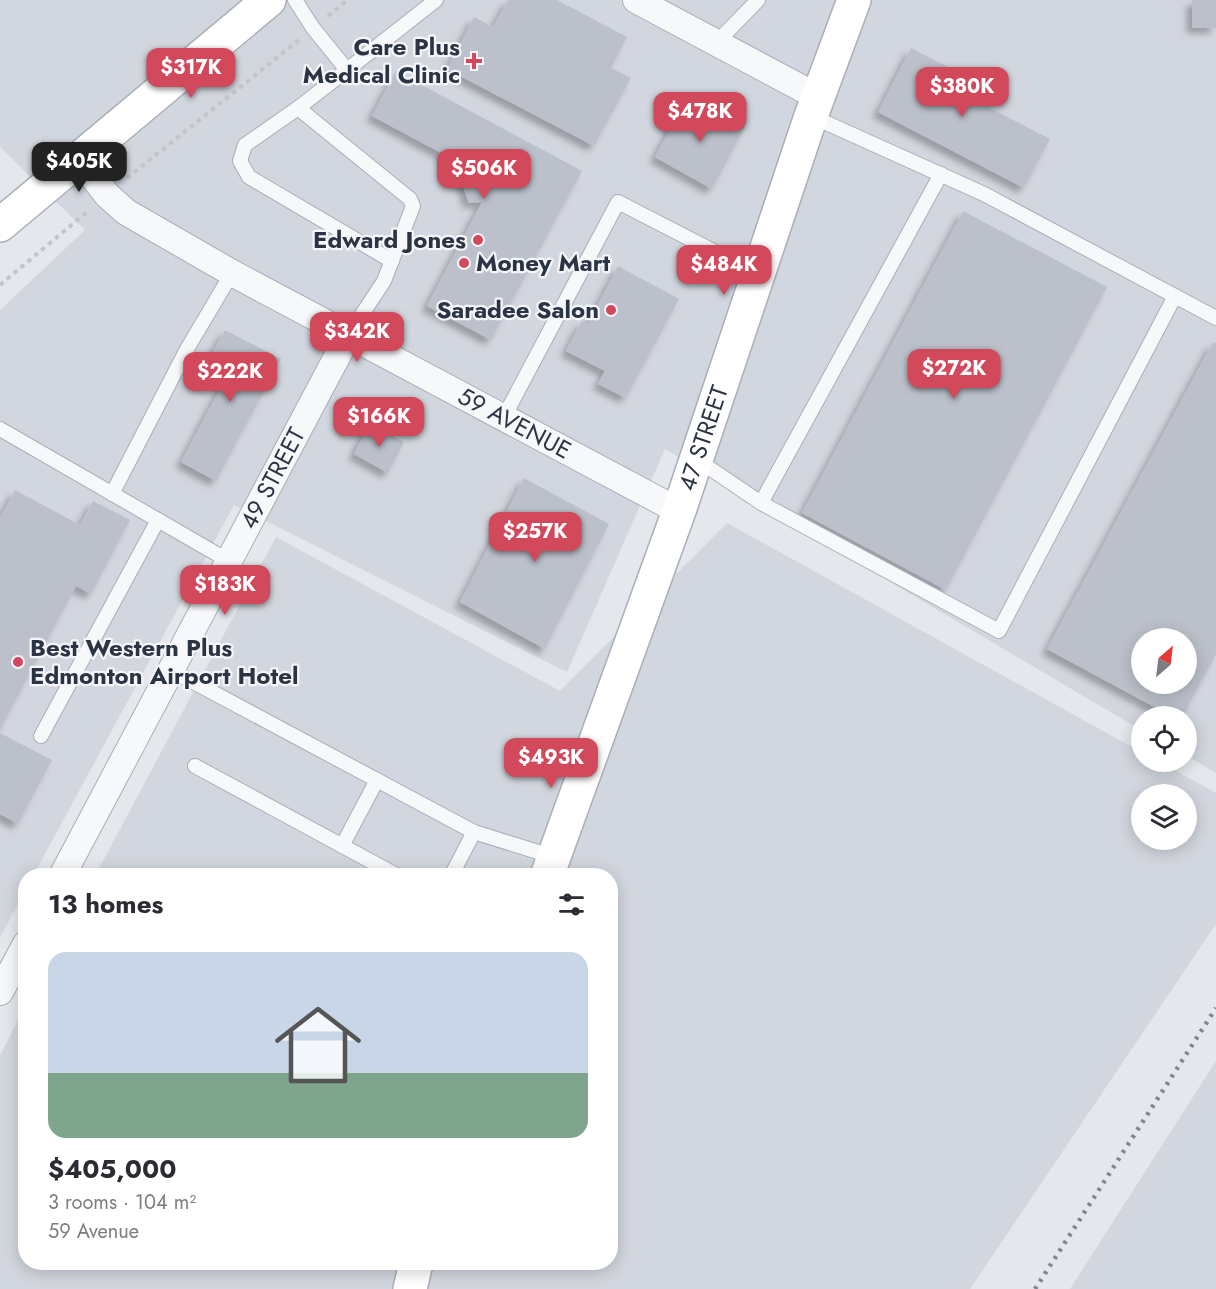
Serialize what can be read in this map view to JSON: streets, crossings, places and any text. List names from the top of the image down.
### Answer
{
  "streets": {
    "street": ["59 AVENUE", "47 STREET", "49 STREET"]
  },
  "crossings": [
    ["59 AVENUE", "47 STREET"],
    ["59 AVENUE", "49 STREET"]
  ],
  "places": {
    "health": ["Care Plus Medical Clinic"],
    "other": [
      "Edward Jones",
      "Money Mart",
      "Saradee Salon",
      "Best Western Plus Edmonton Airport Hotel"
    ]
  },
  "north": "top right",
  "page": {
    "price": [
      "$317K",
      "$380K",
      "$478K",
      "$405K",
      "$506K",
      "$484K",
      "$342K",
      "$272K",
      "$222K",
      "$166K",
      "$257K",
      "$183K",
      "$493K"
    ],
    "heading": "13 homes",
    "list": [
      {
        "name": "$405,000",
        "note": "3 rooms · 104 m² · 59 Avenue"
      }
    ]
  }
}
